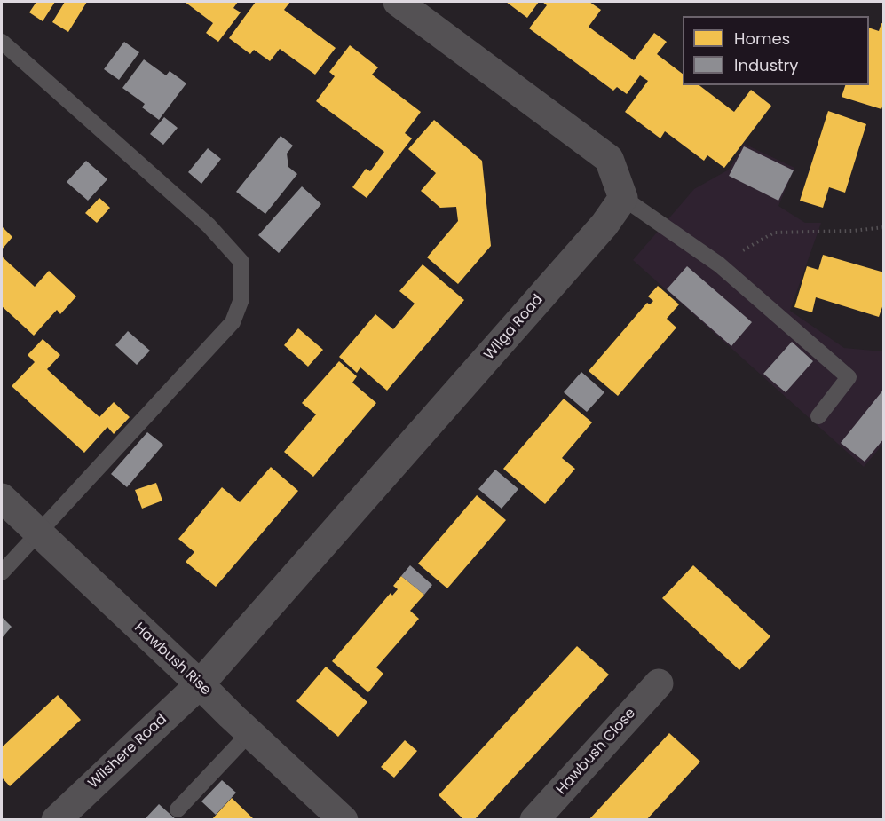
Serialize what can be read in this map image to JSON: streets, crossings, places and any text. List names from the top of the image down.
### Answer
{
  "streets": {
    "street": [
      "Wilga Road",
      "Hawbush Rise",
      "Wilshere Road",
      "Hawbush Close"
    ]
  },
  "crossings": [
    ["Wilga Road", "Hawbush Rise"],
    ["Wilga Road", "Wilshere Road"],
    ["Hawbush Rise", "Wilshere Road"]
  ],
  "legend": ["Homes", "Industry"]
}
